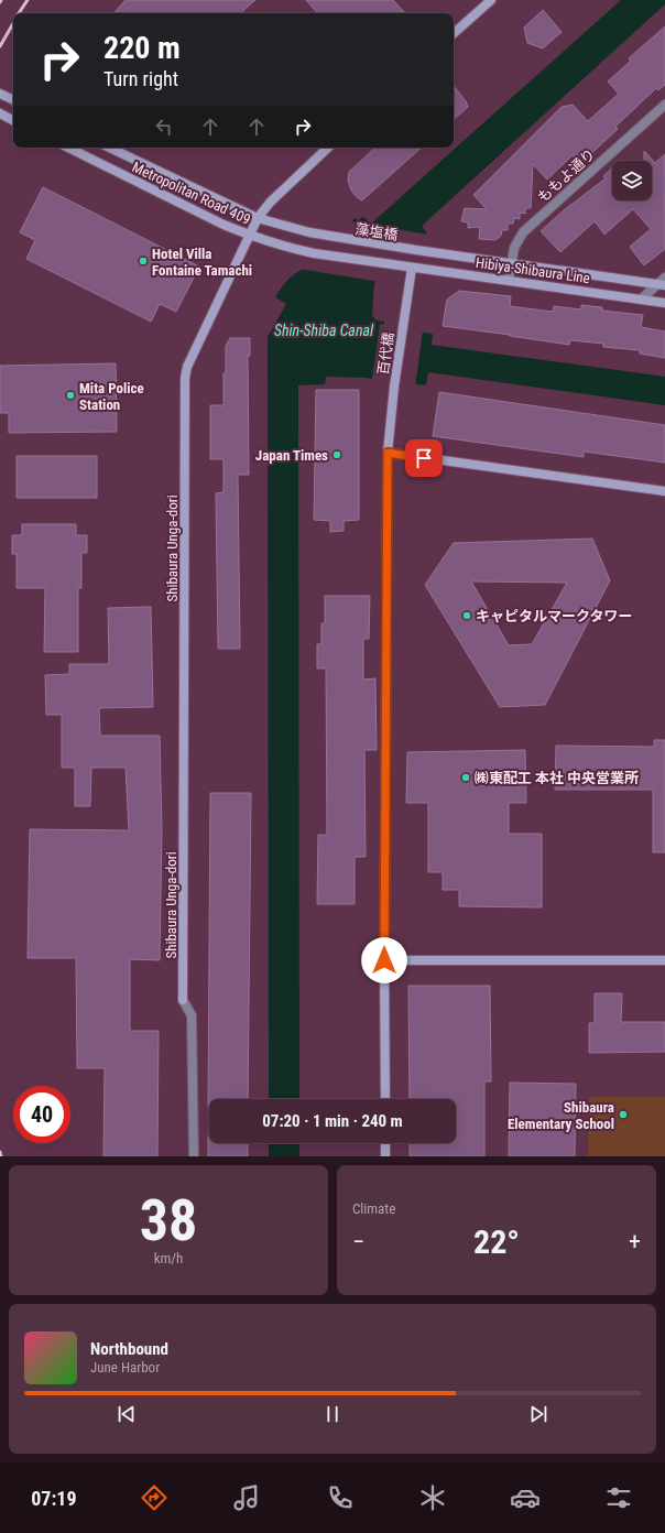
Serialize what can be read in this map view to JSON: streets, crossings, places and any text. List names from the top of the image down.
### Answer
{
  "streets": {
    "street": [
      "ももよ通り",
      "Metropolitan Road 409",
      "藻塩橋",
      "Hibiya-Shibaura Line",
      "百代橋",
      "Shibaura Unga-dori"
    ]
  },
  "crossings": [
    ["ももよ通り", "Hibiya-Shibaura Line"],
    ["Metropolitan Road 409", "藻塩橋"],
    ["Metropolitan Road 409", "Shibaura Unga-dori"],
    ["藻塩橋", "Hibiya-Shibaura Line"],
    ["Hibiya-Shibaura Line", "百代橋"]
  ],
  "water": ["Shin-Shiba Canal"],
  "places": [
    "Hotel Villa Fontaine Tamachi",
    "Mita Police Station",
    "Japan Times",
    "キャピタルマークタワー",
    "㈱東配工 本社 中央営業所",
    "Shibaura Elementary School"
  ],
  "page": {
    "turn": ["220 m", "Turn right"],
    "limit": "40",
    "trip": "07:20 · 1 min · 240 m",
    "tile": [
      ["38", "km/h"],
      "Climate"
    ],
    "heat": ["−", "22°", "+"],
    "song": ["Northbound", "June Harbor"],
    "tabs": "07:19"
  }
}
